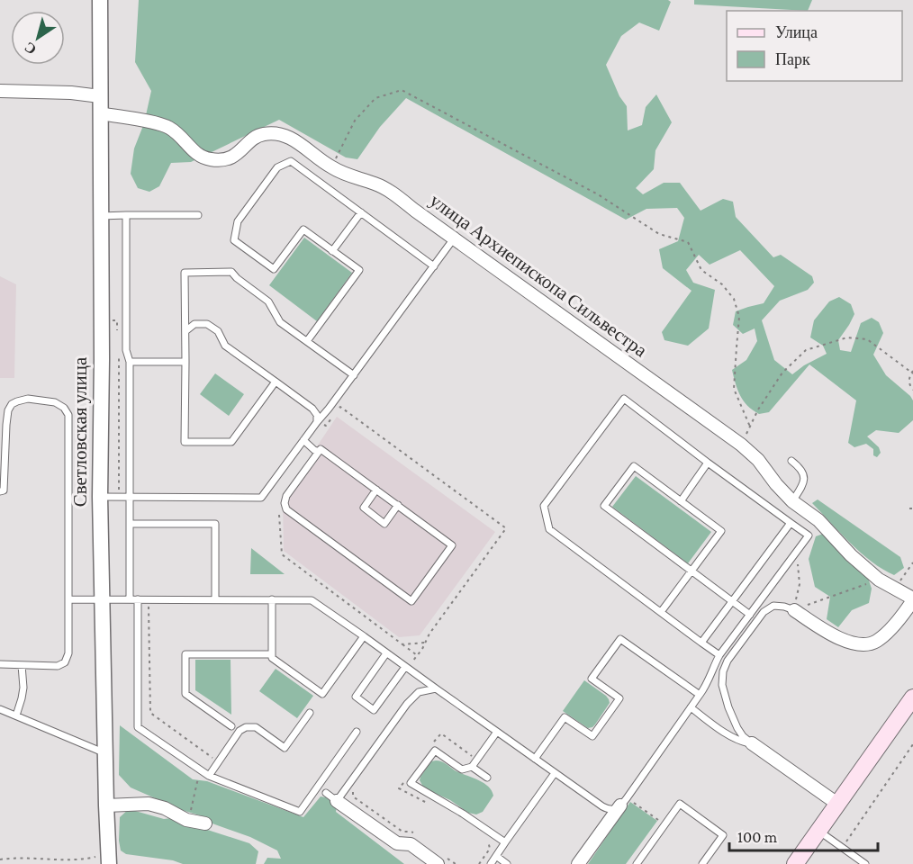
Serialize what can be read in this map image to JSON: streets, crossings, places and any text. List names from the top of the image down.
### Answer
{
  "streets": {
    "street": ["улица Архиепископа Сильвестра", "Светловская улица"]
  },
  "crossings": [
    ["улица Архиепископа Сильвестра", "Светловская улица"]
  ],
  "legend": ["Улица", "Парк"],
  "scale_bar": "100 m",
  "north": "bottom left"
}
